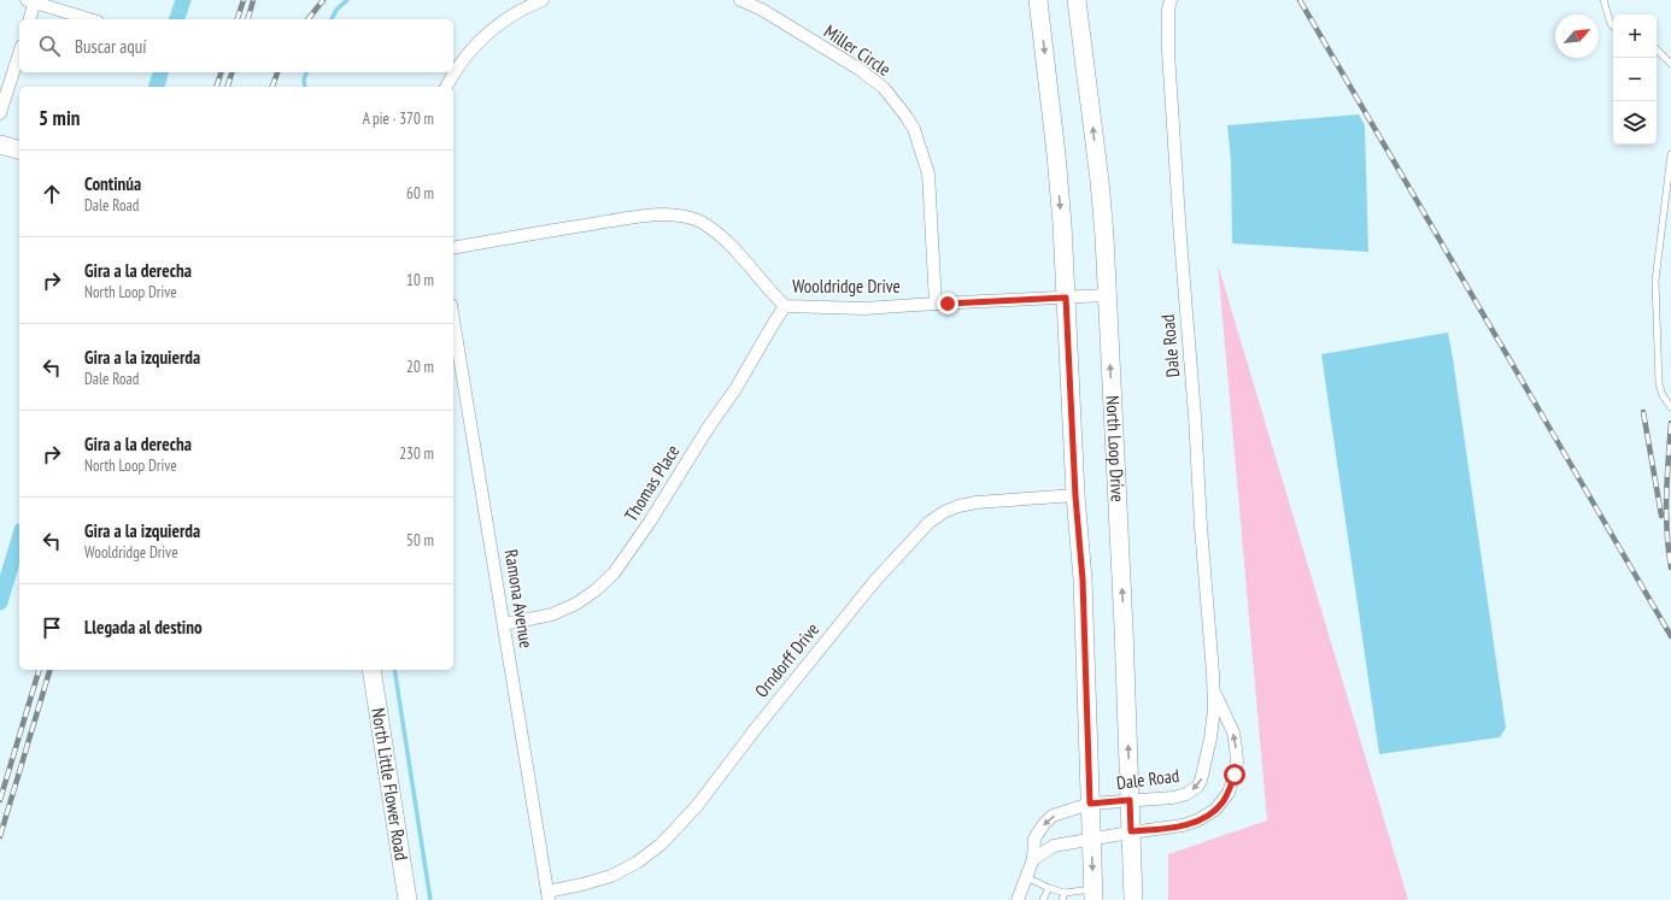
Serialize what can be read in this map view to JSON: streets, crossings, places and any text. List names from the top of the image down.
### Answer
{
  "streets": {
    "main road": ["North Loop Drive", "North Little Flower Road"],
    "street": [
      "Miller Circle",
      "Wooldridge Drive",
      "Dale Road",
      "Thomas Place",
      "Ramona Avenue",
      "Orndorff Drive"
    ]
  },
  "crossings": [
    ["Miller Circle", "Wooldridge Drive"],
    ["Wooldridge Drive", "North Loop Drive"],
    ["Wooldridge Drive", "Thomas Place"],
    ["Dale Road", "North Loop Drive"],
    ["Thomas Place", "Ramona Avenue"],
    ["Ramona Avenue", "Orndorff Drive"]
  ],
  "north": "top right",
  "page": {
    "map_buttons": ["+", "−"],
    "search": "Buscar aquí",
    "heading": ["5 min", "A pie · 370 m"],
    "list": [
      ["Continúa", "Dale Road", "60 m"],
      ["Gira a la derecha", "North Loop Drive", "10 m"],
      ["Gira a la izquierda", "Dale Road", "20 m"],
      ["Gira a la derecha", "North Loop Drive", "230 m"],
      ["Gira a la izquierda", "Wooldridge Drive", "50 m"],
      "Llegada al destino"
    ]
  }
}
